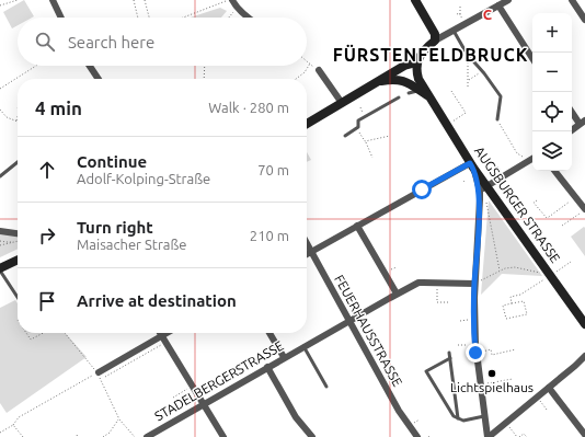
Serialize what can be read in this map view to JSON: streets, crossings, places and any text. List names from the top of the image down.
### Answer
{
  "streets": {
    "street": ["AUGSBURGER STRASSE", "FEUERHAUSSTRASSE", "STADELBERGERSTRASSE"]
  },
  "crossings": [
    ["FEUERHAUSSTRASSE", "STADELBERGERSTRASSE"]
  ],
  "districts": ["FÜRSTENFELDBRUCK"],
  "places": ["Lichtspielhaus"],
  "page": {
    "map_buttons": ["+", "−"],
    "search": "Search here",
    "heading": ["4 min", "Walk · 280 m"],
    "list": [
      ["Continue", "Adolf-Kolping-Straße", "70 m"],
      ["Turn right", "Maisacher Straße", "210 m"],
      "Arrive at destination"
    ]
  },
  "grid": {
    "columns": ["C"]
  }
}
